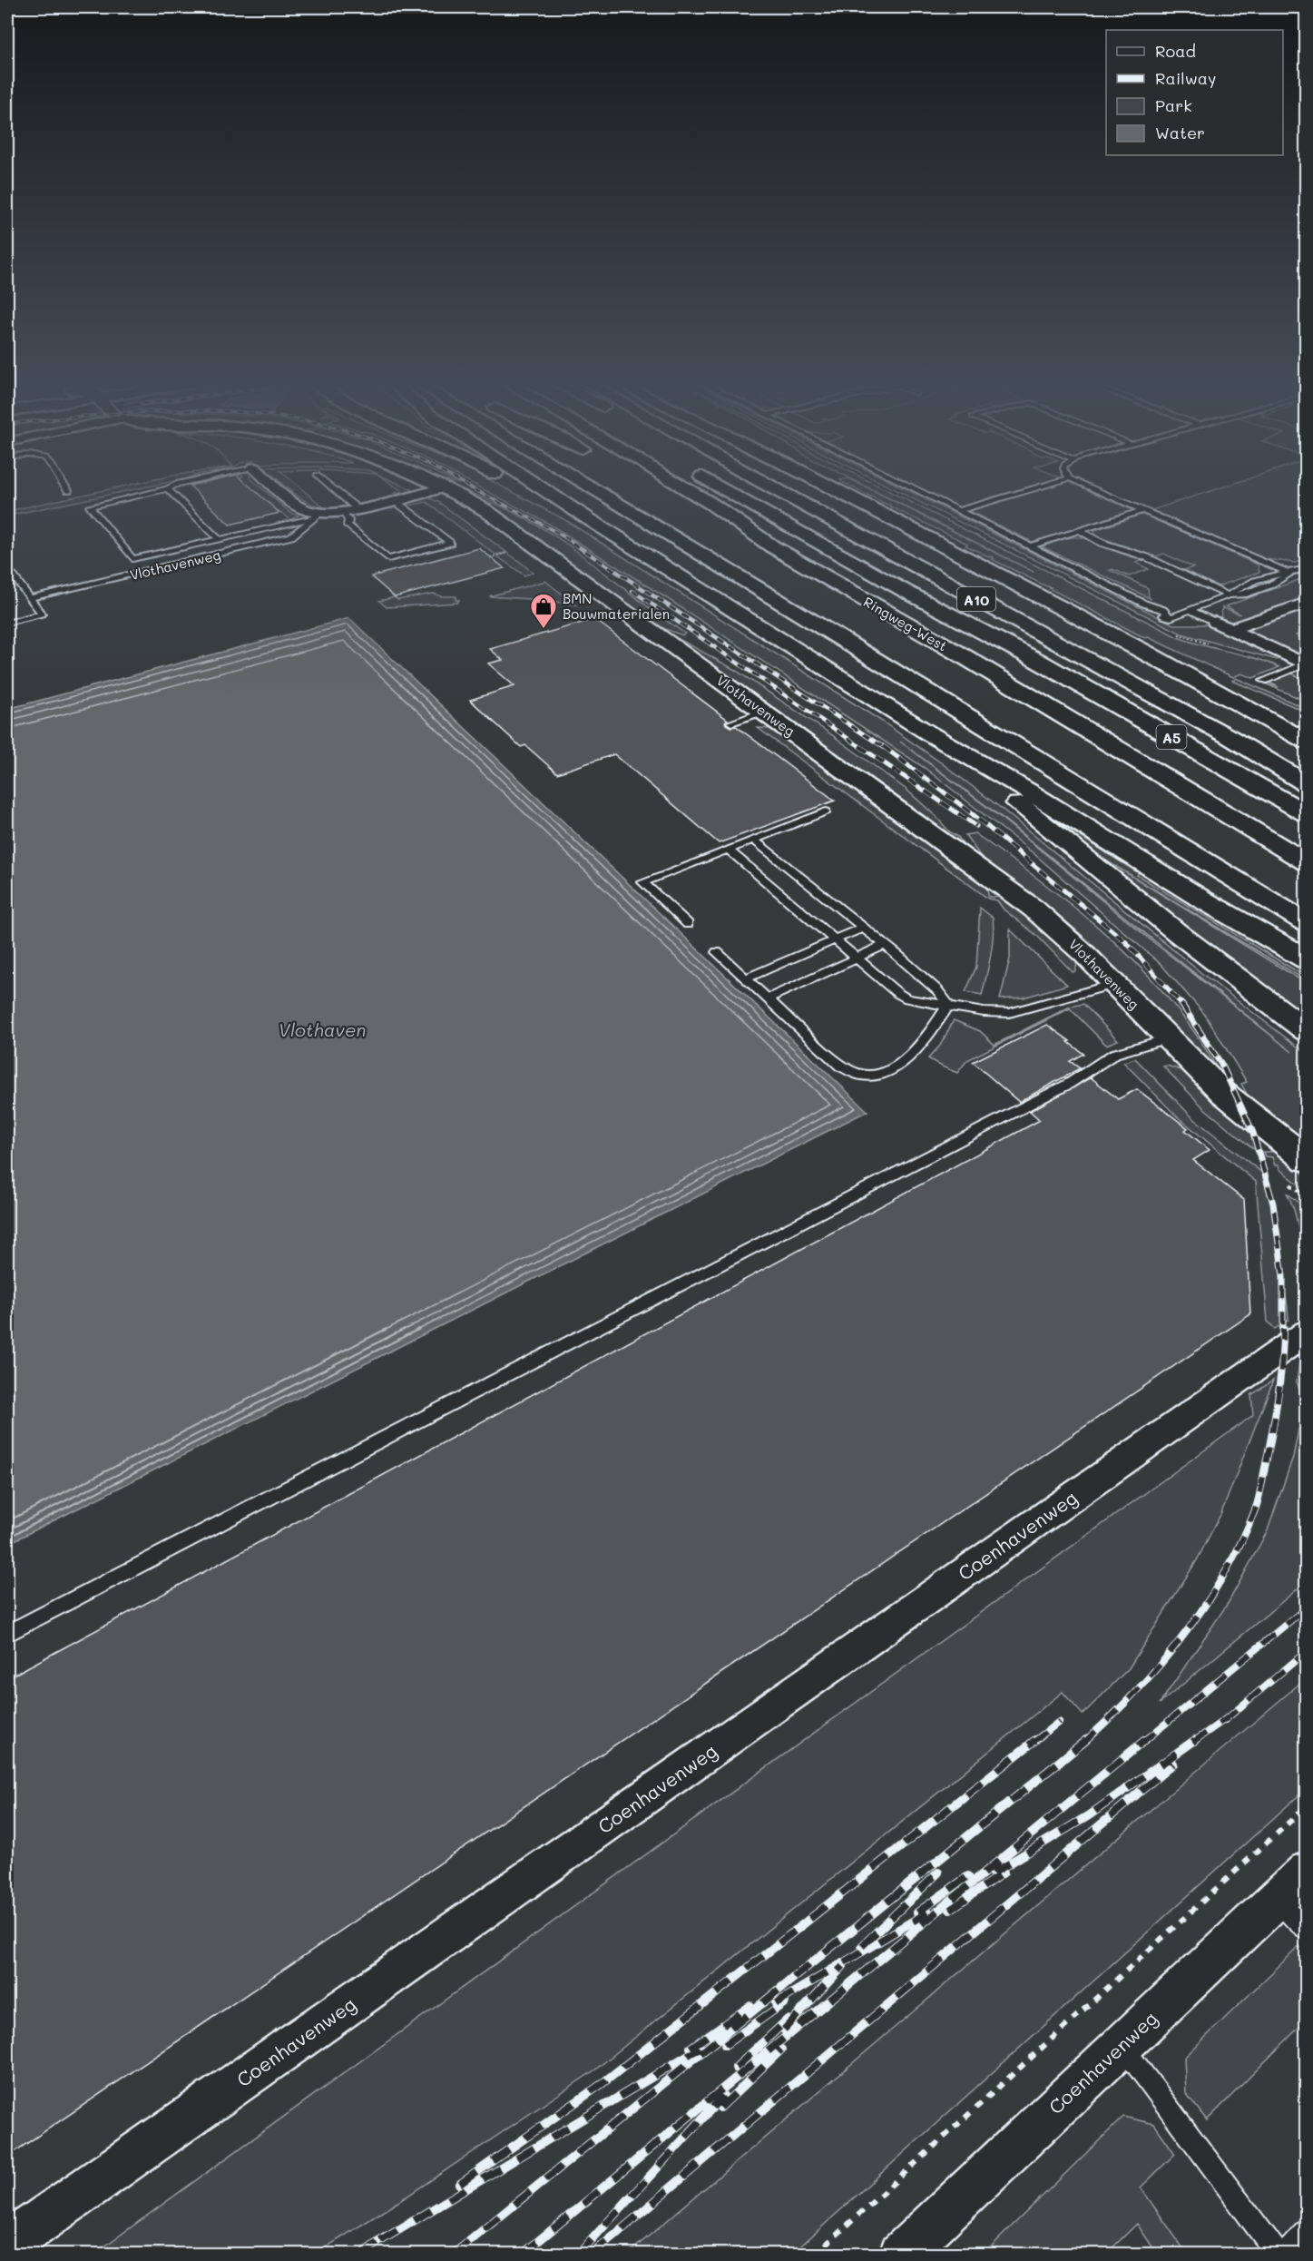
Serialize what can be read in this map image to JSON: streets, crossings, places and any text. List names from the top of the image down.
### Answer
{
  "streets": {
    "main road": [
      "Vlothavenweg",
      "A10",
      "Ringweg-West",
      "A5"
    ],
    "street": ["Coenhavenweg"]
  },
  "crossings": [
    ["A10", "Ringweg-West"]
  ],
  "water": ["Vlothaven"],
  "places": {
    "shop": ["BMN Bouwmaterialen"]
  },
  "legend": [
    "Road",
    "Railway",
    "Park",
    "Water"
  ]
}
